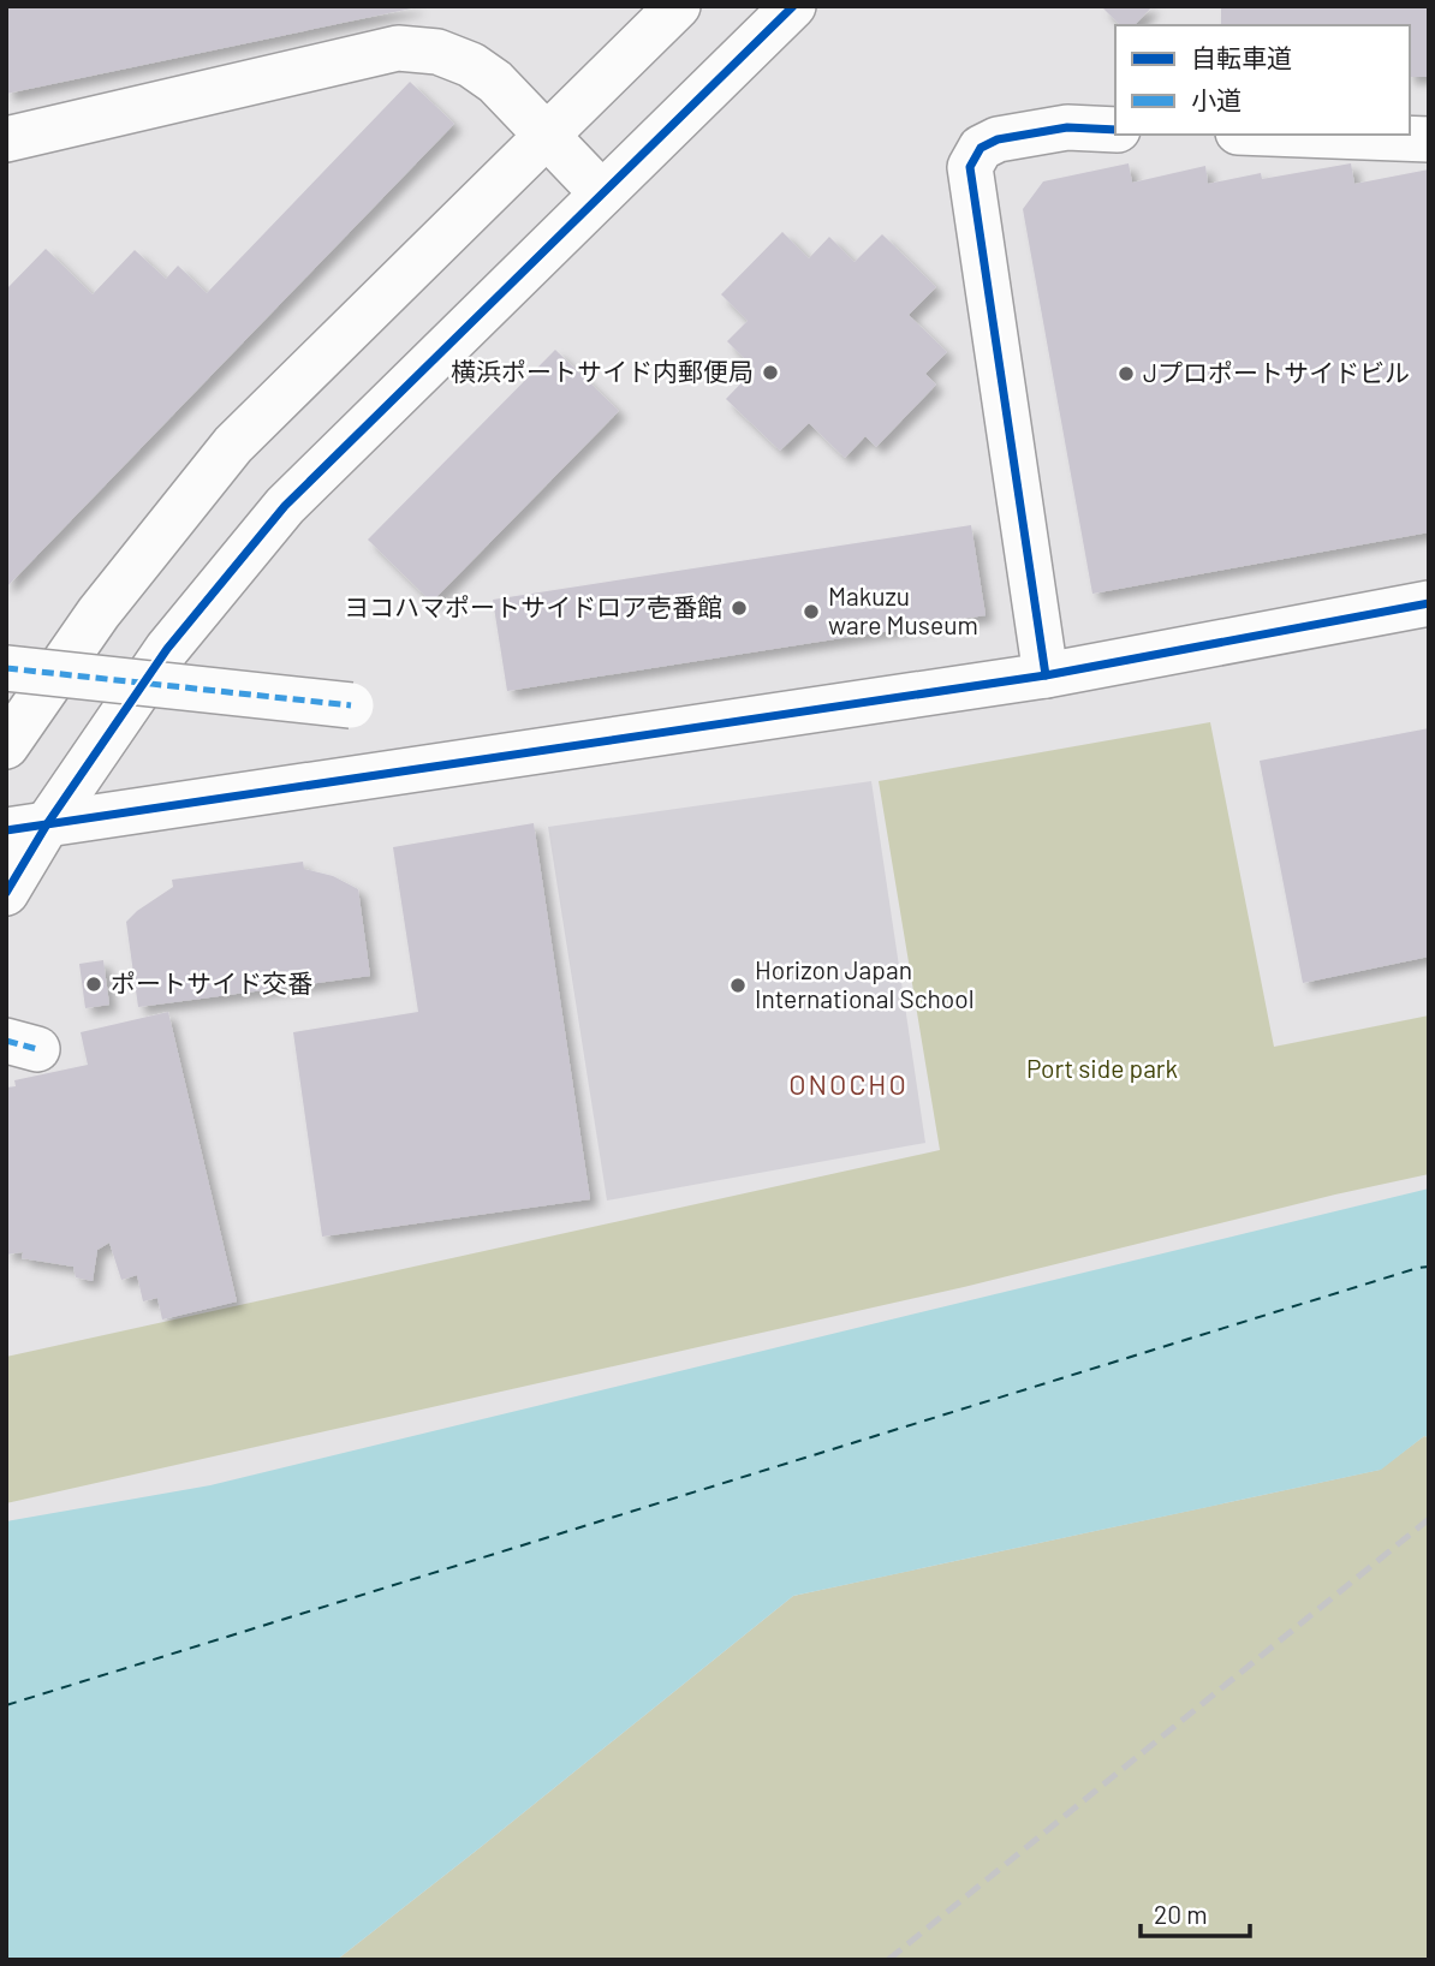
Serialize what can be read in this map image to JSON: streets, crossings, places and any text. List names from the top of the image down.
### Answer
{
  "districts": ["ONOCHO"],
  "parks": ["Port side park"],
  "places": [
    "横浜ポートサイド内郵便局",
    "Jプロポートサイドビル",
    "ヨコハマポートサイドロア壱番館",
    "Makuzu ware Museum",
    "ポートサイド交番",
    "Horizon Japan International School"
  ],
  "legend": ["自転車道", "小道"],
  "scale_bar": "20 m"
}
